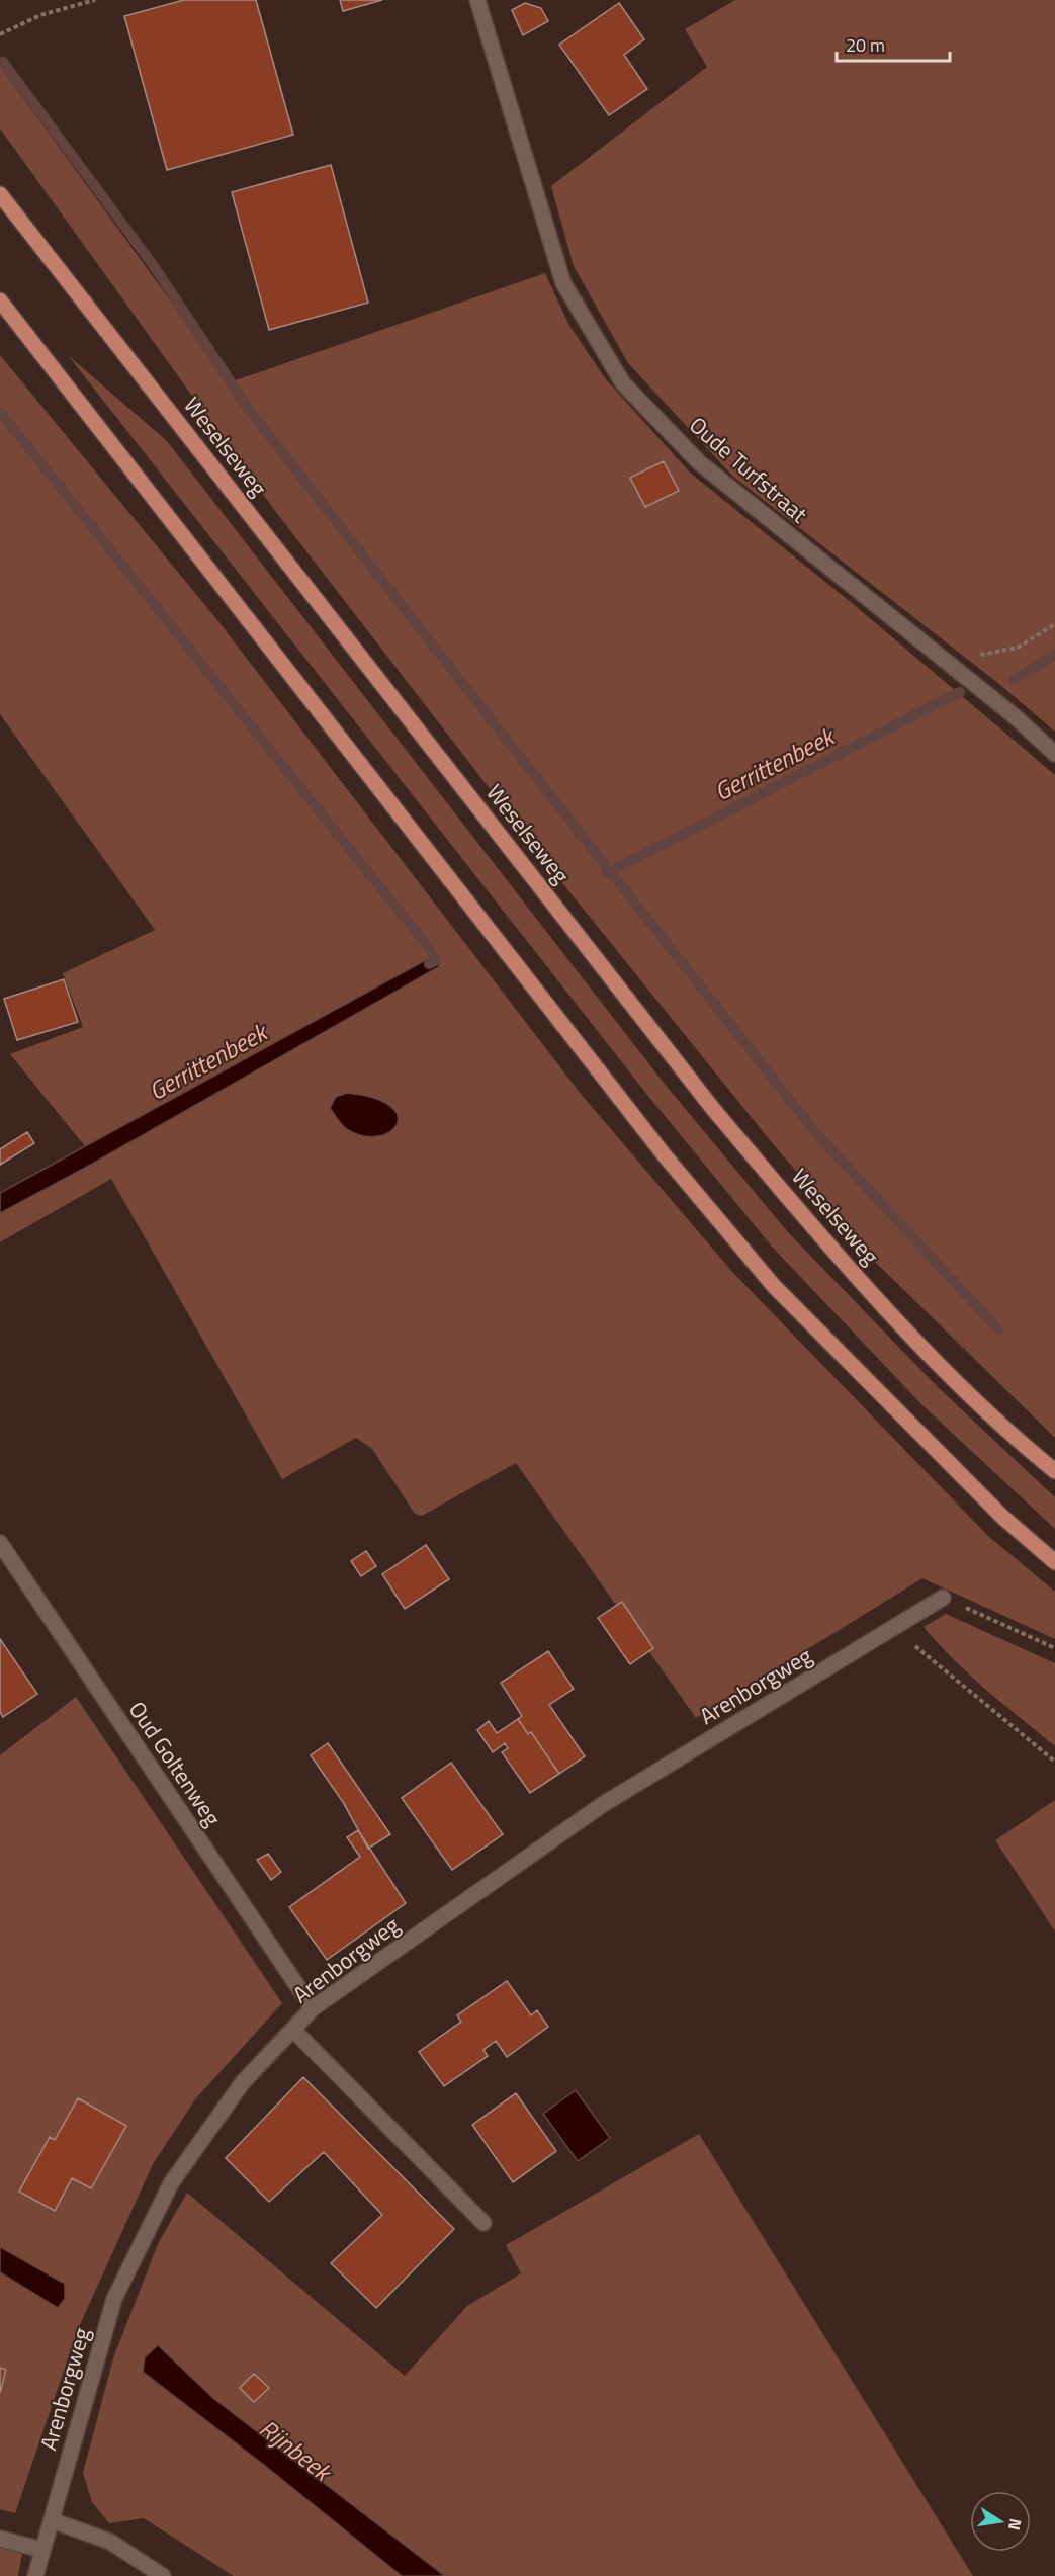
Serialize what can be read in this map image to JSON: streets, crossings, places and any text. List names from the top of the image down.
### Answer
{
  "streets": {
    "main road": ["Weselseweg"],
    "street": ["Oude Turfstraat", "Arenborgweg", "Oud Goltenweg"]
  },
  "crossings": [
    ["Arenborgweg", "Oud Goltenweg"]
  ],
  "water": ["Gerrittenbeek", "Rijnbeek"],
  "scale_bar": "20 m",
  "north": "right"
}
